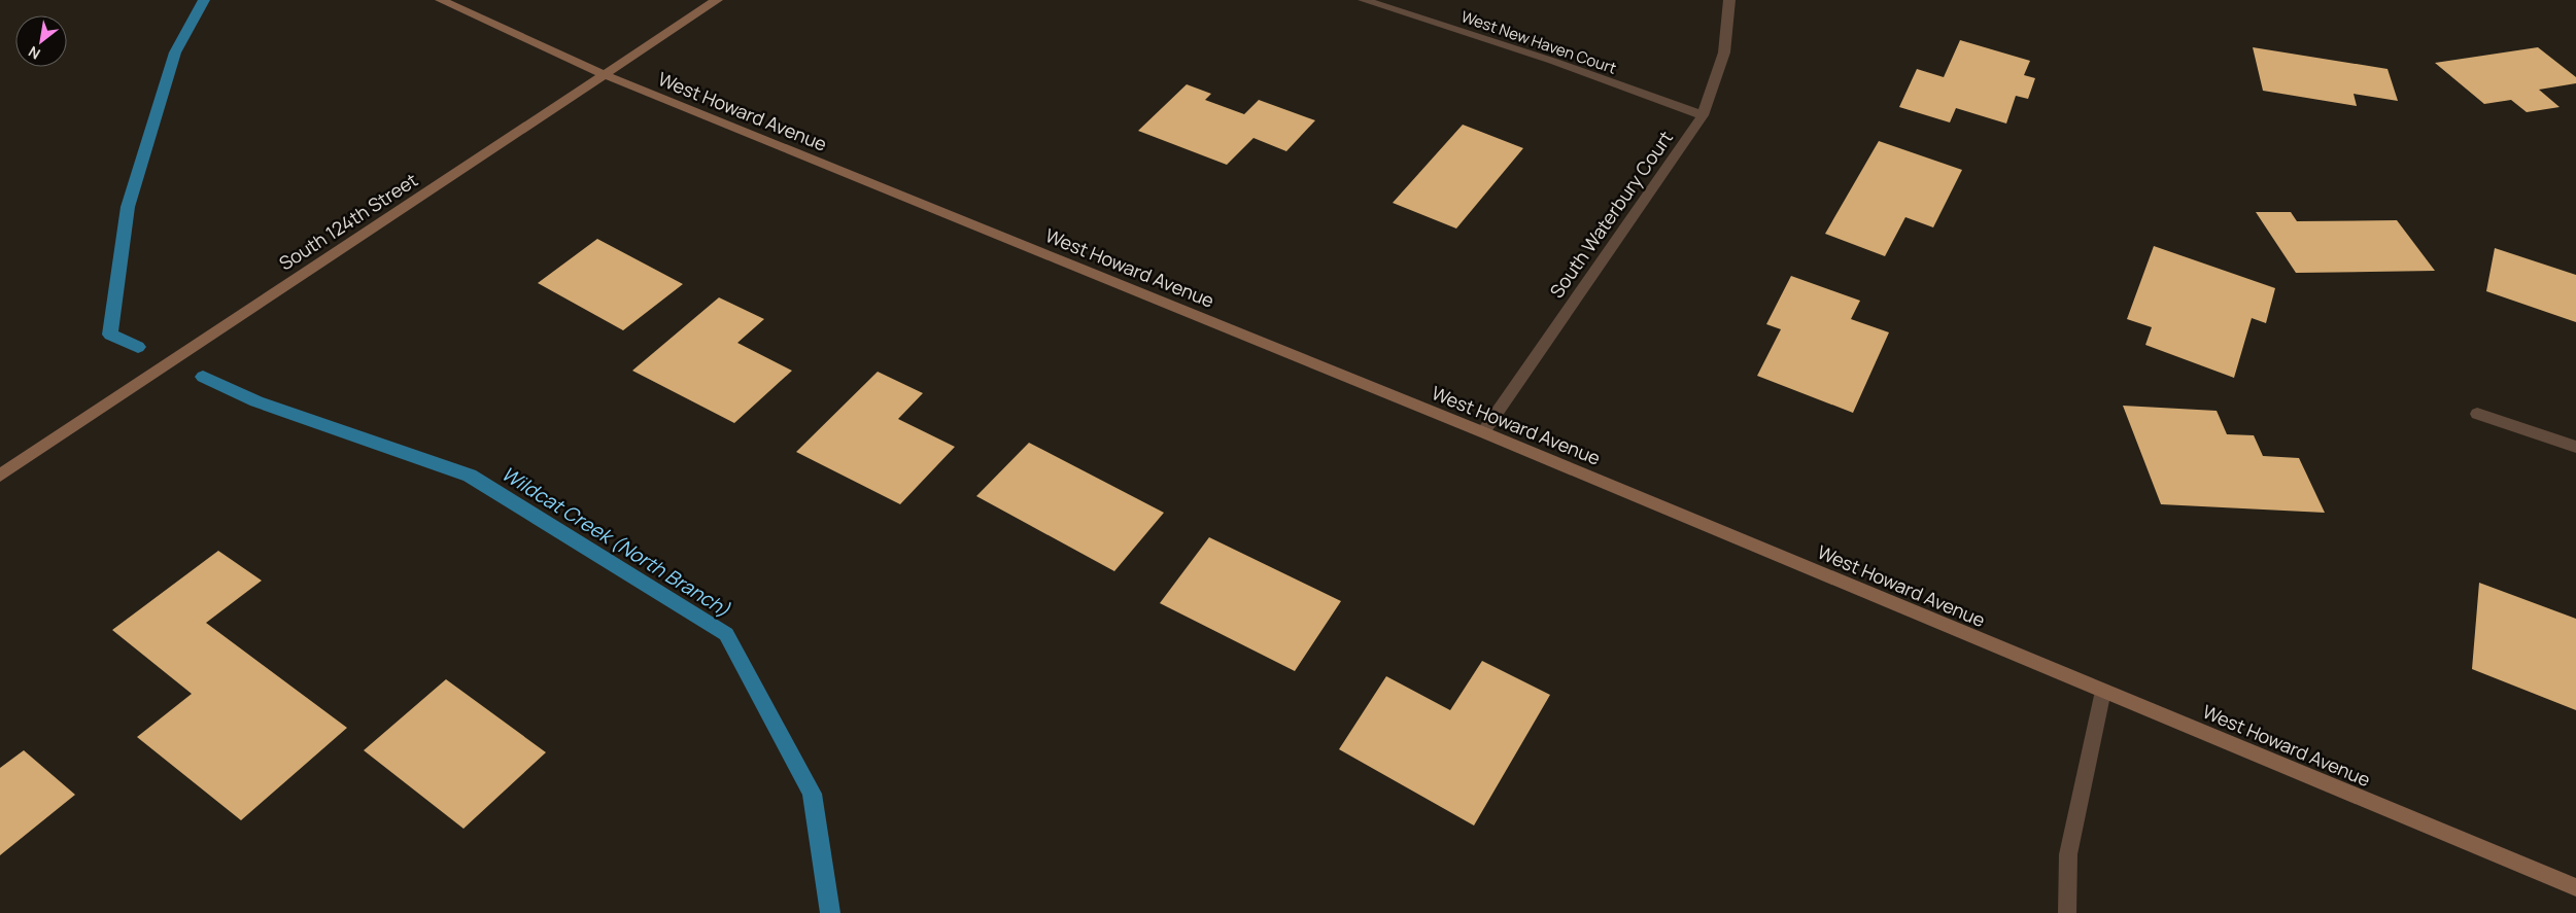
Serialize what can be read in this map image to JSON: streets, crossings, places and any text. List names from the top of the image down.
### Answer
{
  "streets": {
    "street": [
      "West New Haven Court",
      "West Howard Avenue",
      "South Waterbury Court",
      "South 124th Street"
    ]
  },
  "crossings": [
    ["West New Haven Court", "South Waterbury Court"],
    ["West Howard Avenue", "South Waterbury Court"],
    ["West Howard Avenue", "South 124th Street"]
  ],
  "water": ["Wildcat Creek (North Branch)"],
  "north": "bottom left"
}
